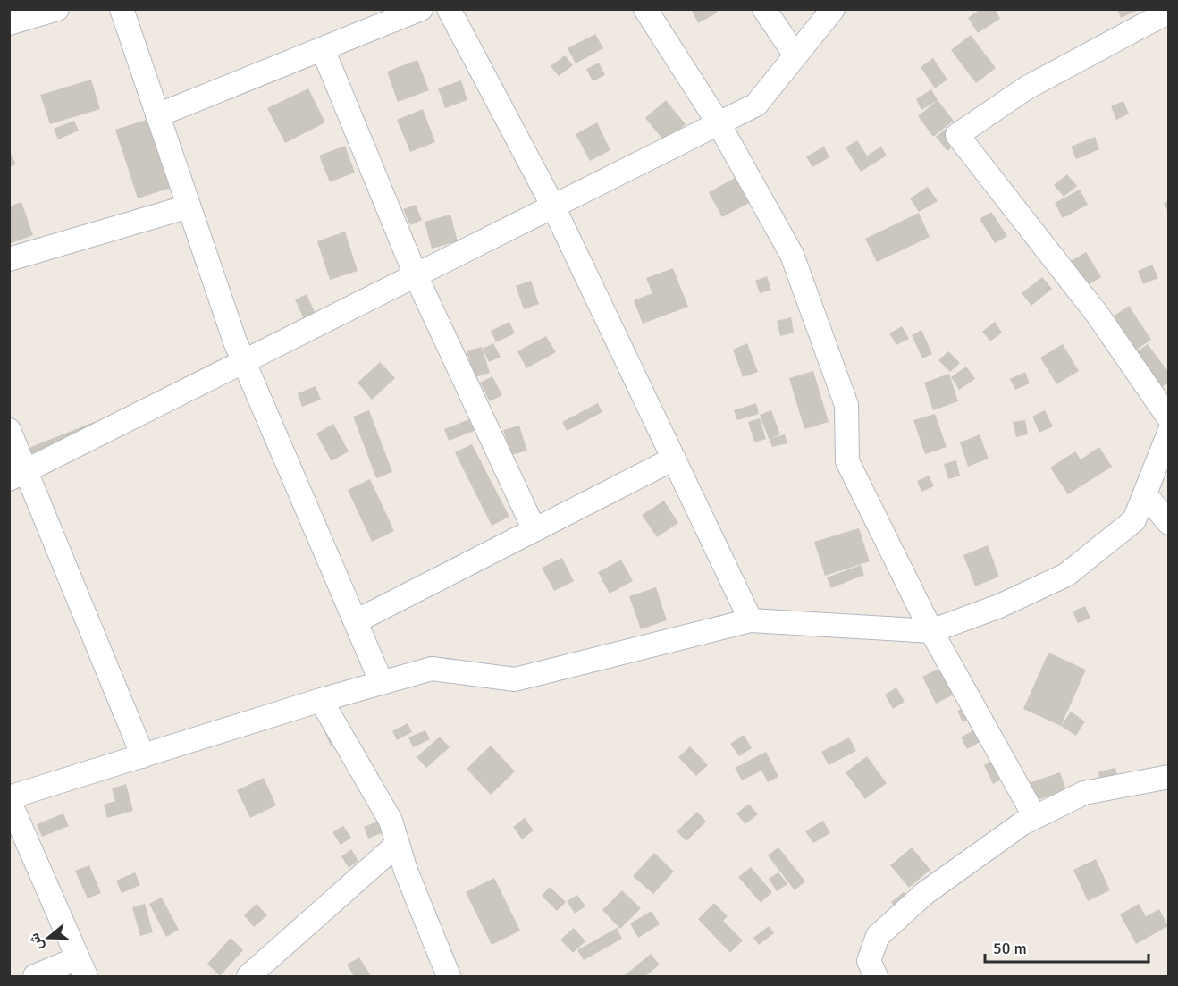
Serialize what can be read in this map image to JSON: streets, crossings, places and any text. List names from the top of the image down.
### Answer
{
  "scale_bar": "50 m",
  "north": "left"
}
